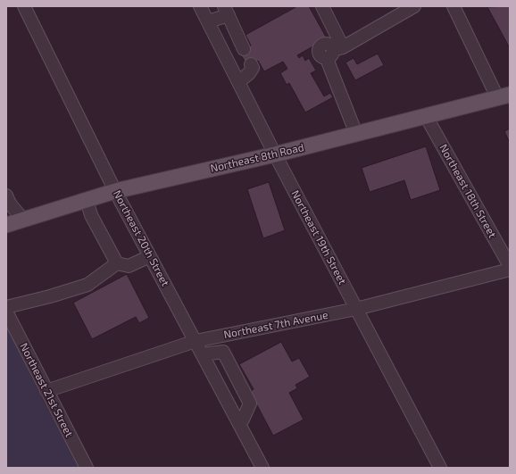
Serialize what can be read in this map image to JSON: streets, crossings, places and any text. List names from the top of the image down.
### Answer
{
  "streets": {
    "main road": ["Northeast 8th Road"],
    "street": [
      "Northeast 18th Street",
      "Northeast 19th Street",
      "Northeast 20th Street",
      "Northeast 7th Avenue",
      "Northeast 21st Street"
    ]
  },
  "crossings": [
    ["Northeast 8th Road", "Northeast 18th Street"],
    ["Northeast 8th Road", "Northeast 19th Street"],
    ["Northeast 8th Road", "Northeast 20th Street"],
    ["Northeast 19th Street", "Northeast 7th Avenue"],
    ["Northeast 20th Street", "Northeast 7th Avenue"],
    ["Northeast 7th Avenue", "Northeast 21st Street"]
  ]
}
